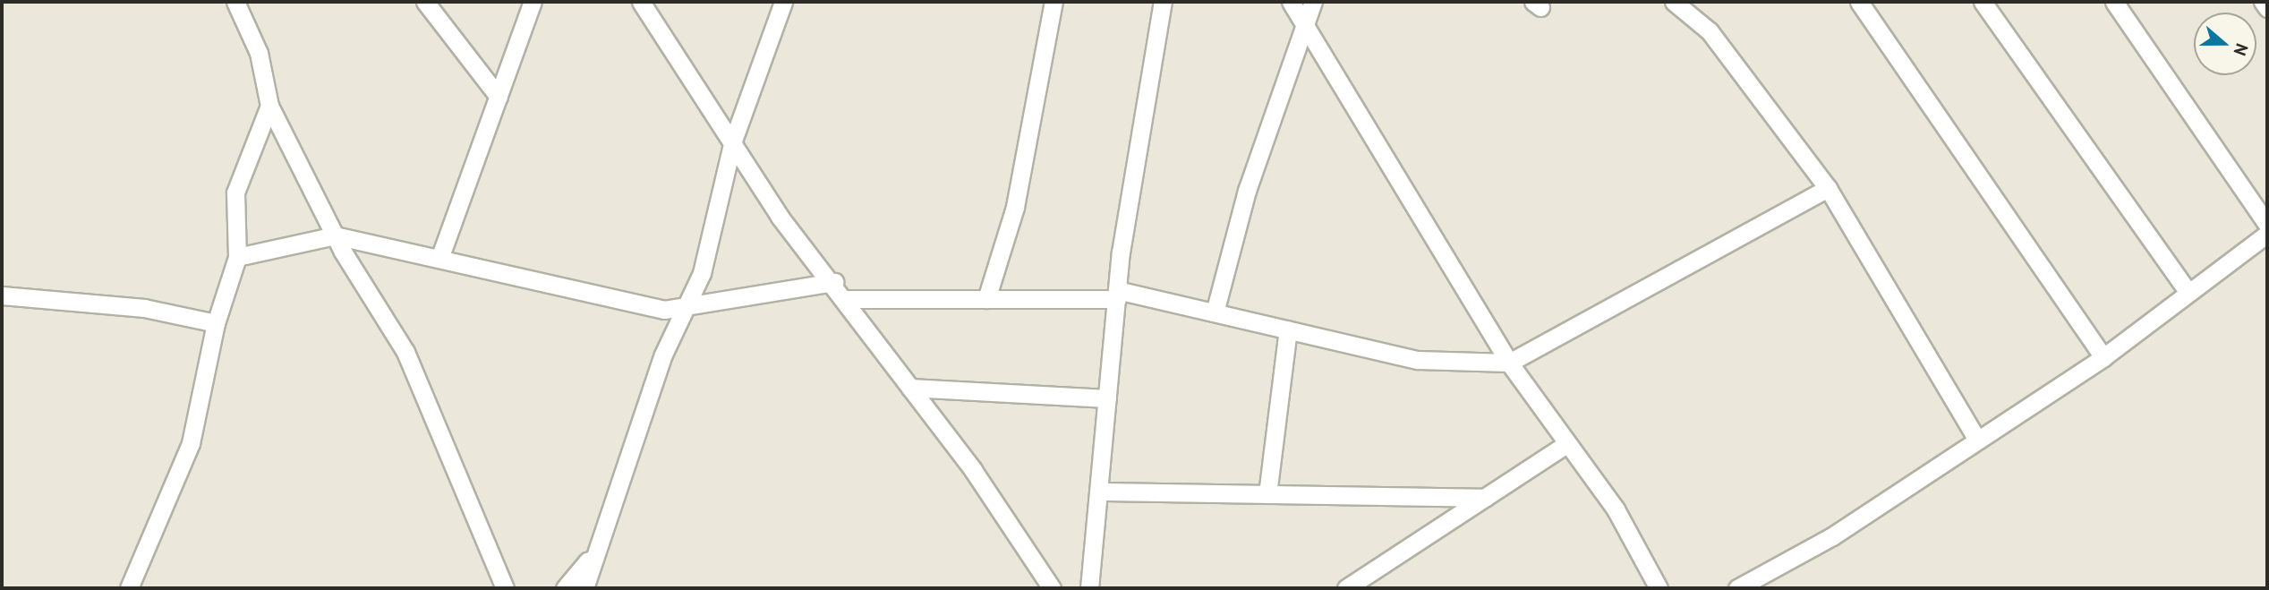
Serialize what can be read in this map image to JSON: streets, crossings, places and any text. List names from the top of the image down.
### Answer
{
  "north": "right"
}
